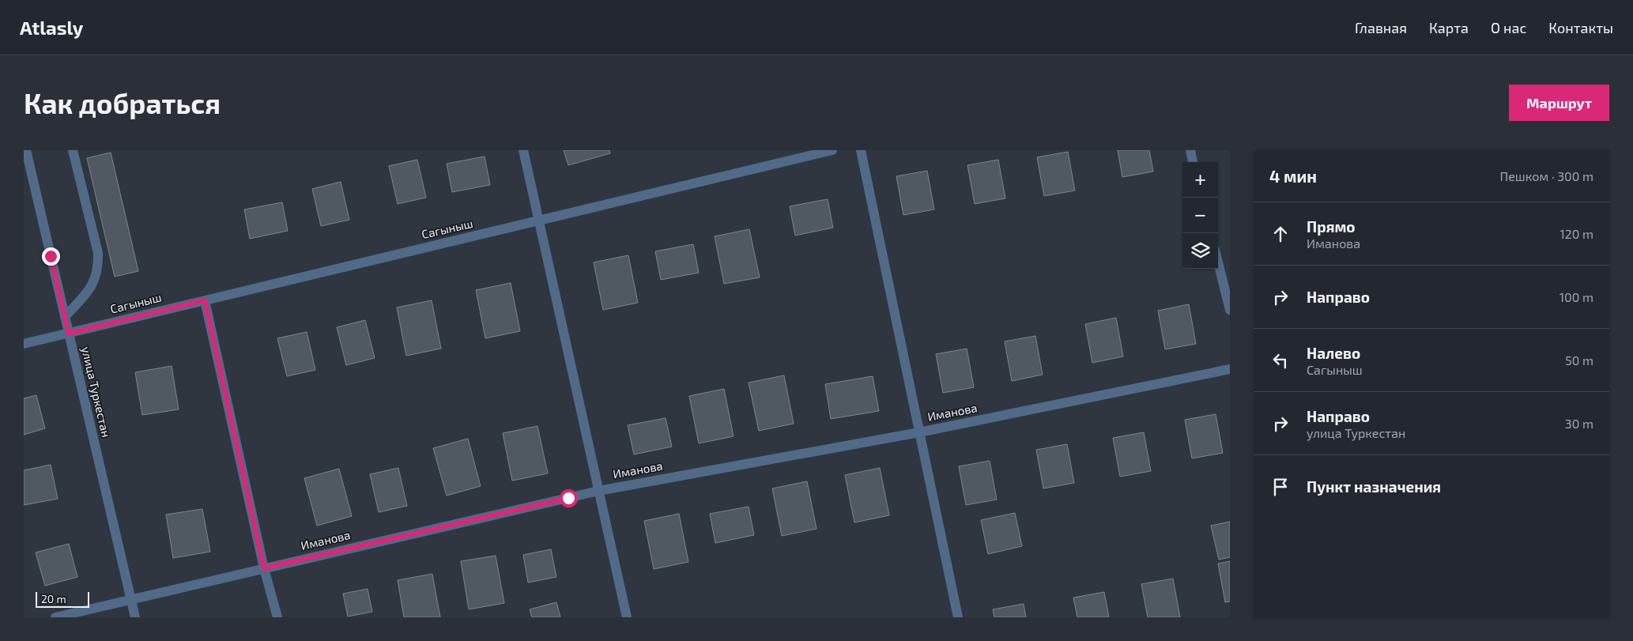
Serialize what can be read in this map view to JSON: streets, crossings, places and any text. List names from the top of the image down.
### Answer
{
  "streets": {
    "street": ["Сагыныш", "улица Туркестан", "Иманова"]
  },
  "crossings": [
    ["Сагыныш", "улица Туркестан"],
    ["улица Туркестан", "Иманова"]
  ],
  "scale_bar": "20 m",
  "page": {
    "header": "Atlasly",
    "nav": [
      "Главная",
      "Карта",
      "О нас",
      "Контакты"
    ],
    "buttons": "Маршрут",
    "title": "Как добраться",
    "heading": ["4 мин", "Пешком · 300 m"],
    "map_buttons": ["+", "−"],
    "list": [
      ["Прямо", "Иманова", "120 m"],
      ["Направо", "100 m"],
      ["Налево", "Сагыныш", "50 m"],
      ["Направо", "улица Туркестан", "30 m"],
      "Пункт назначения"
    ],
    "scale": "20 m"
  }
}
